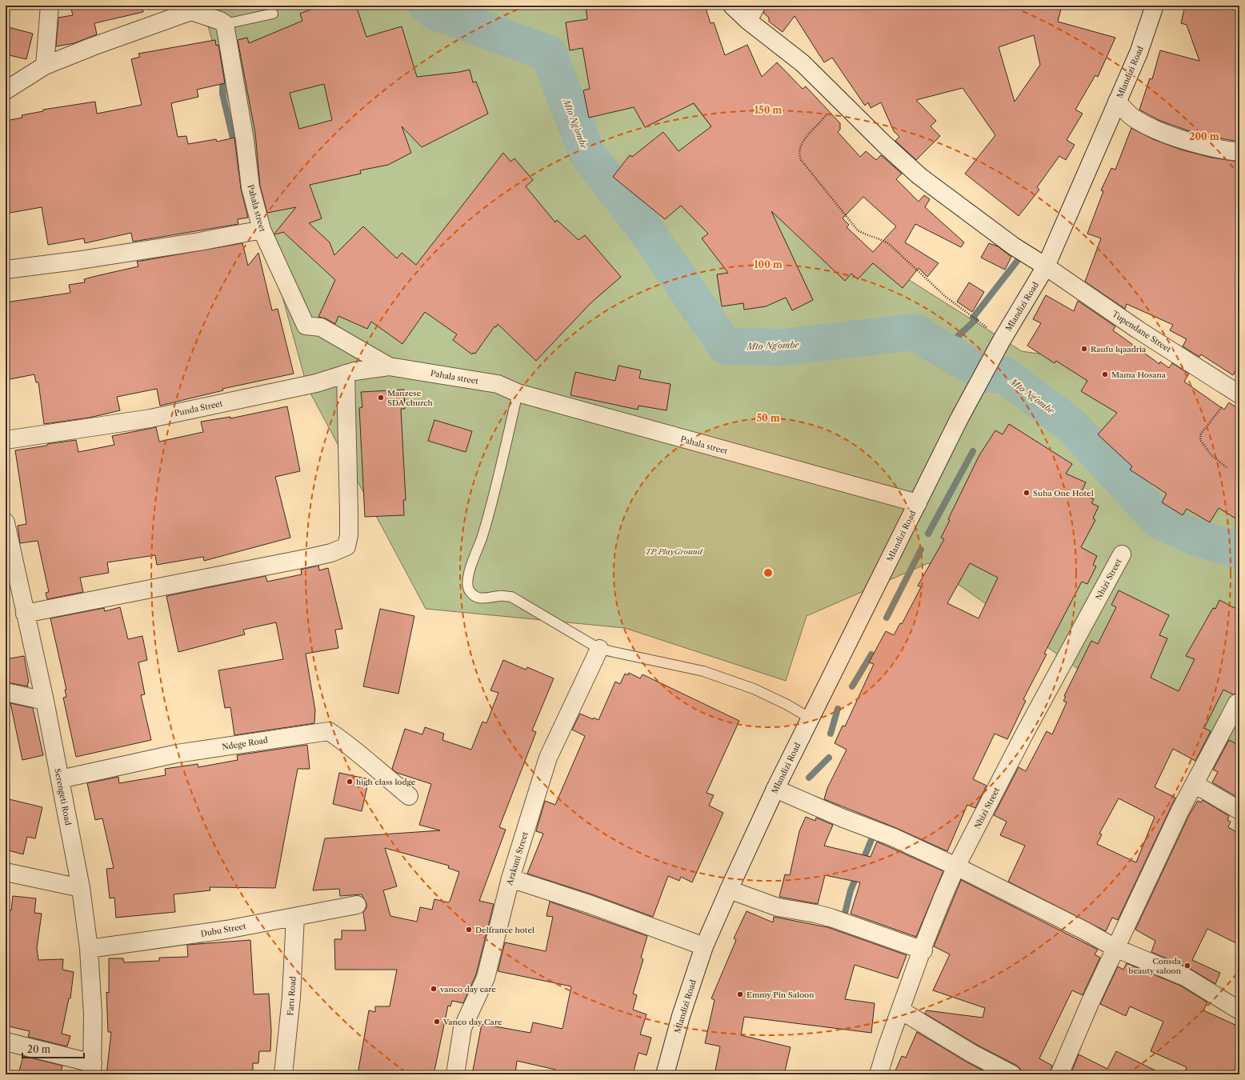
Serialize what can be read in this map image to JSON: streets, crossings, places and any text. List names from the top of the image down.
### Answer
{
  "streets": {
    "street": [
      "Mlandizi Road",
      "Pahala street",
      "Tupendane Street",
      "Punda Street",
      "Nhizi Street",
      "Ndege Road",
      "Serengeti Road",
      "Arakuni Street",
      "Dubu Street",
      "Faru Road"
    ]
  },
  "crossings": [
    ["Mlandizi Road", "Pahala street"],
    ["Mlandizi Road", "Tupendane Street"],
    ["Pahala street", "Punda Street"],
    ["Ndege Road", "Serengeti Road"],
    ["Serengeti Road", "Dubu Street"],
    ["Dubu Street", "Faru Road"]
  ],
  "water": ["Mto Ng'ombe"],
  "parks": ["TP PlayGround"],
  "places": [
    "Raufu lqaadria",
    "Mama Hosana",
    "Manzese SDA church",
    "Suha One Hotel",
    "high class lodge",
    "Delfrance hotel",
    "Consda beauty saloon",
    "vanco day care",
    "Emmy Pin Saloon",
    "Vanco day Care"
  ],
  "scale_bar": "20 m",
  "rings": [
    "150 m",
    "200 m",
    "100 m",
    "50 m"
  ]
}
